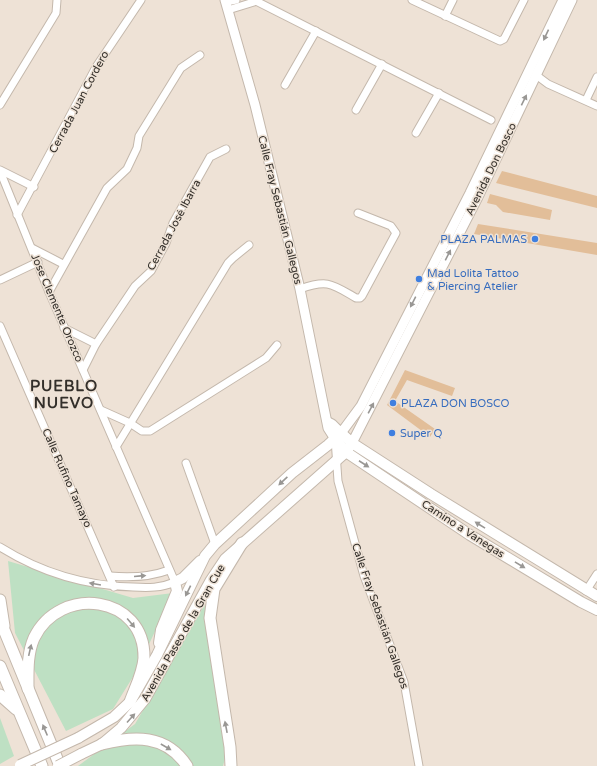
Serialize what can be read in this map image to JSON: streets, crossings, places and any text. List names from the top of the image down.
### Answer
{
  "streets": {
    "main road": ["Camino a Vanegas", "Avenida Paseo de la Gran Cue"],
    "street": [
      "Cerrada Juan Cordero",
      "Avenida Don Bosco",
      "Calle Fray Sebastián Gallegos",
      "Cerrada José Ibarra",
      "Jose Clemente Orozco",
      "Calle Rufino Tamayo"
    ]
  },
  "crossings": [
    ["Cerrada Juan Cordero", "Jose Clemente Orozco"],
    ["Avenida Don Bosco", "Calle Fray Sebastián Gallegos"],
    ["Avenida Don Bosco", "Camino a Vanegas"],
    ["Avenida Don Bosco", "Avenida Paseo de la Gran Cue"],
    ["Calle Fray Sebastián Gallegos", "Camino a Vanegas"],
    ["Calle Fray Sebastián Gallegos", "Avenida Paseo de la Gran Cue"],
    ["Cerrada José Ibarra", "Jose Clemente Orozco"],
    ["Camino a Vanegas", "Avenida Paseo de la Gran Cue"]
  ],
  "districts": ["PUEBLO NUEVO"],
  "places": [
    "PLAZA PALMAS",
    "Mad Lolita Tattoo & Piercing Atelier",
    "PLAZA DON BOSCO",
    "Super Q"
  ]
}
